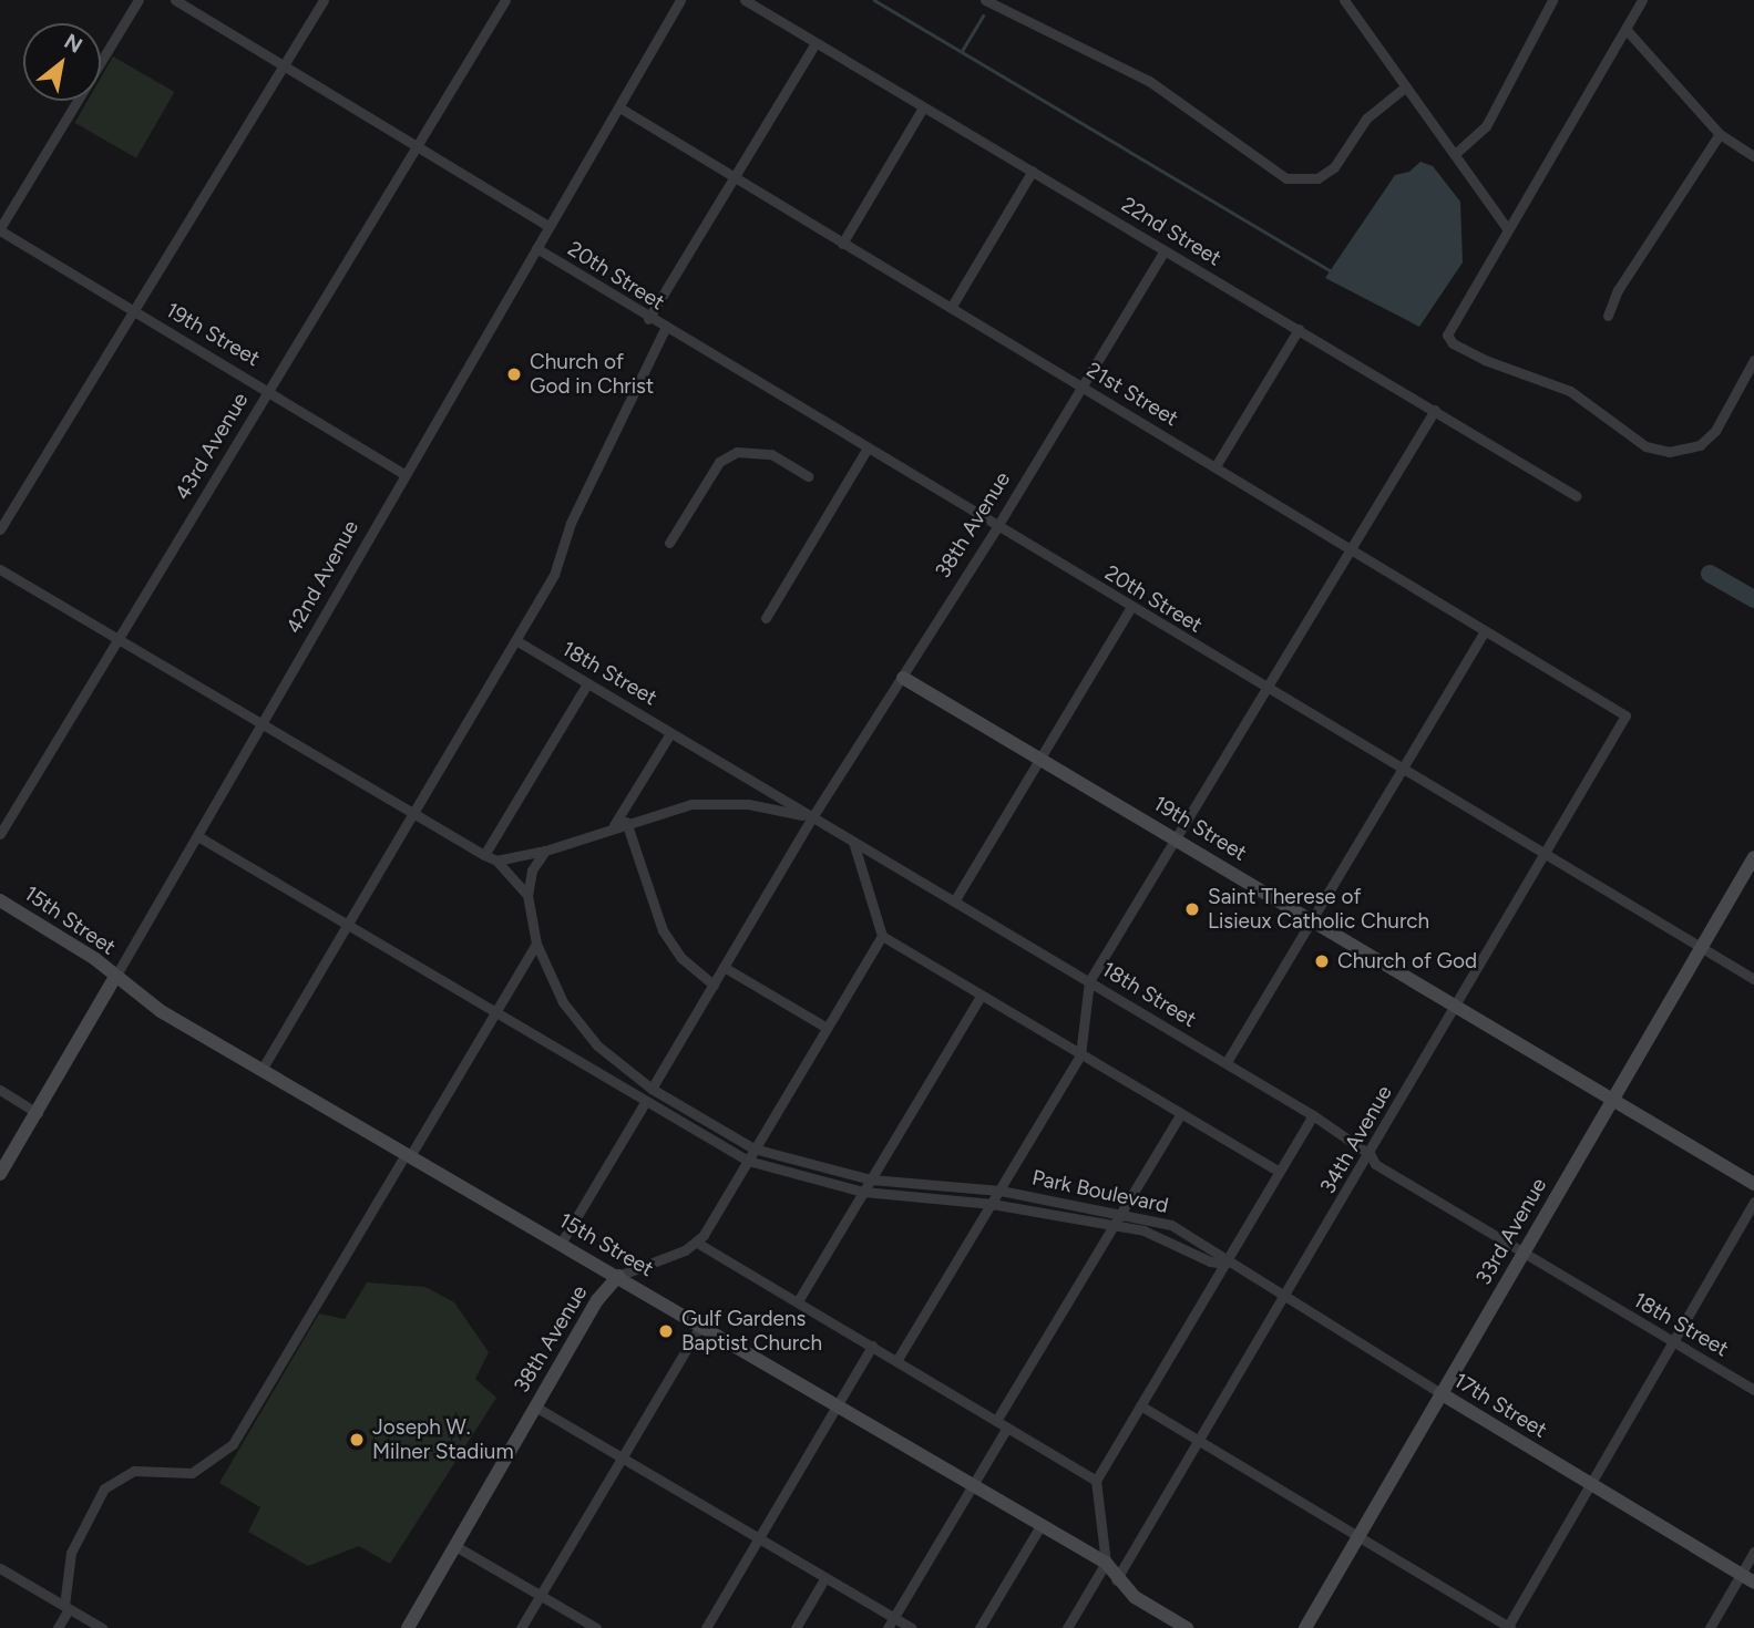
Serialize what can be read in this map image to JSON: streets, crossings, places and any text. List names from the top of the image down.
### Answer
{
  "streets": {
    "street": [
      "22nd Street",
      "20th Street",
      "19th Street",
      "21st Street",
      "43rd Avenue",
      "38th Avenue",
      "42nd Avenue",
      "18th Street",
      "15th Street",
      "34th Avenue",
      "Park Boulevard",
      "33rd Avenue",
      "17th Street"
    ]
  },
  "crossings": [
    ["22nd Street", "38th Avenue"],
    ["20th Street", "43rd Avenue"],
    ["20th Street", "38th Avenue"],
    ["20th Street", "42nd Avenue"],
    ["20th Street", "34th Avenue"],
    ["20th Street", "33rd Avenue"],
    ["19th Street", "43rd Avenue"],
    ["19th Street", "38th Avenue"],
    ["19th Street", "42nd Avenue"],
    ["19th Street", "34th Avenue"],
    ["19th Street", "33rd Avenue"],
    ["21st Street", "38th Avenue"],
    ["21st Street", "42nd Avenue"],
    ["21st Street", "34th Avenue"],
    ["38th Avenue", "18th Street"],
    ["38th Avenue", "15th Street"],
    ["38th Avenue", "Park Boulevard"],
    ["42nd Avenue", "15th Street"],
    ["18th Street", "34th Avenue"],
    ["18th Street", "33rd Avenue"],
    ["15th Street", "34th Avenue"],
    ["34th Avenue", "17th Street"],
    ["Park Boulevard", "17th Street"],
    ["33rd Avenue", "17th Street"]
  ],
  "places": [
    "Church of God in Christ",
    "Saint Therese of Lisieux Catholic Church",
    "Church of God",
    "Gulf Gardens Baptist Church",
    "Joseph W. Milner Stadium"
  ],
  "north": "top right"
}
